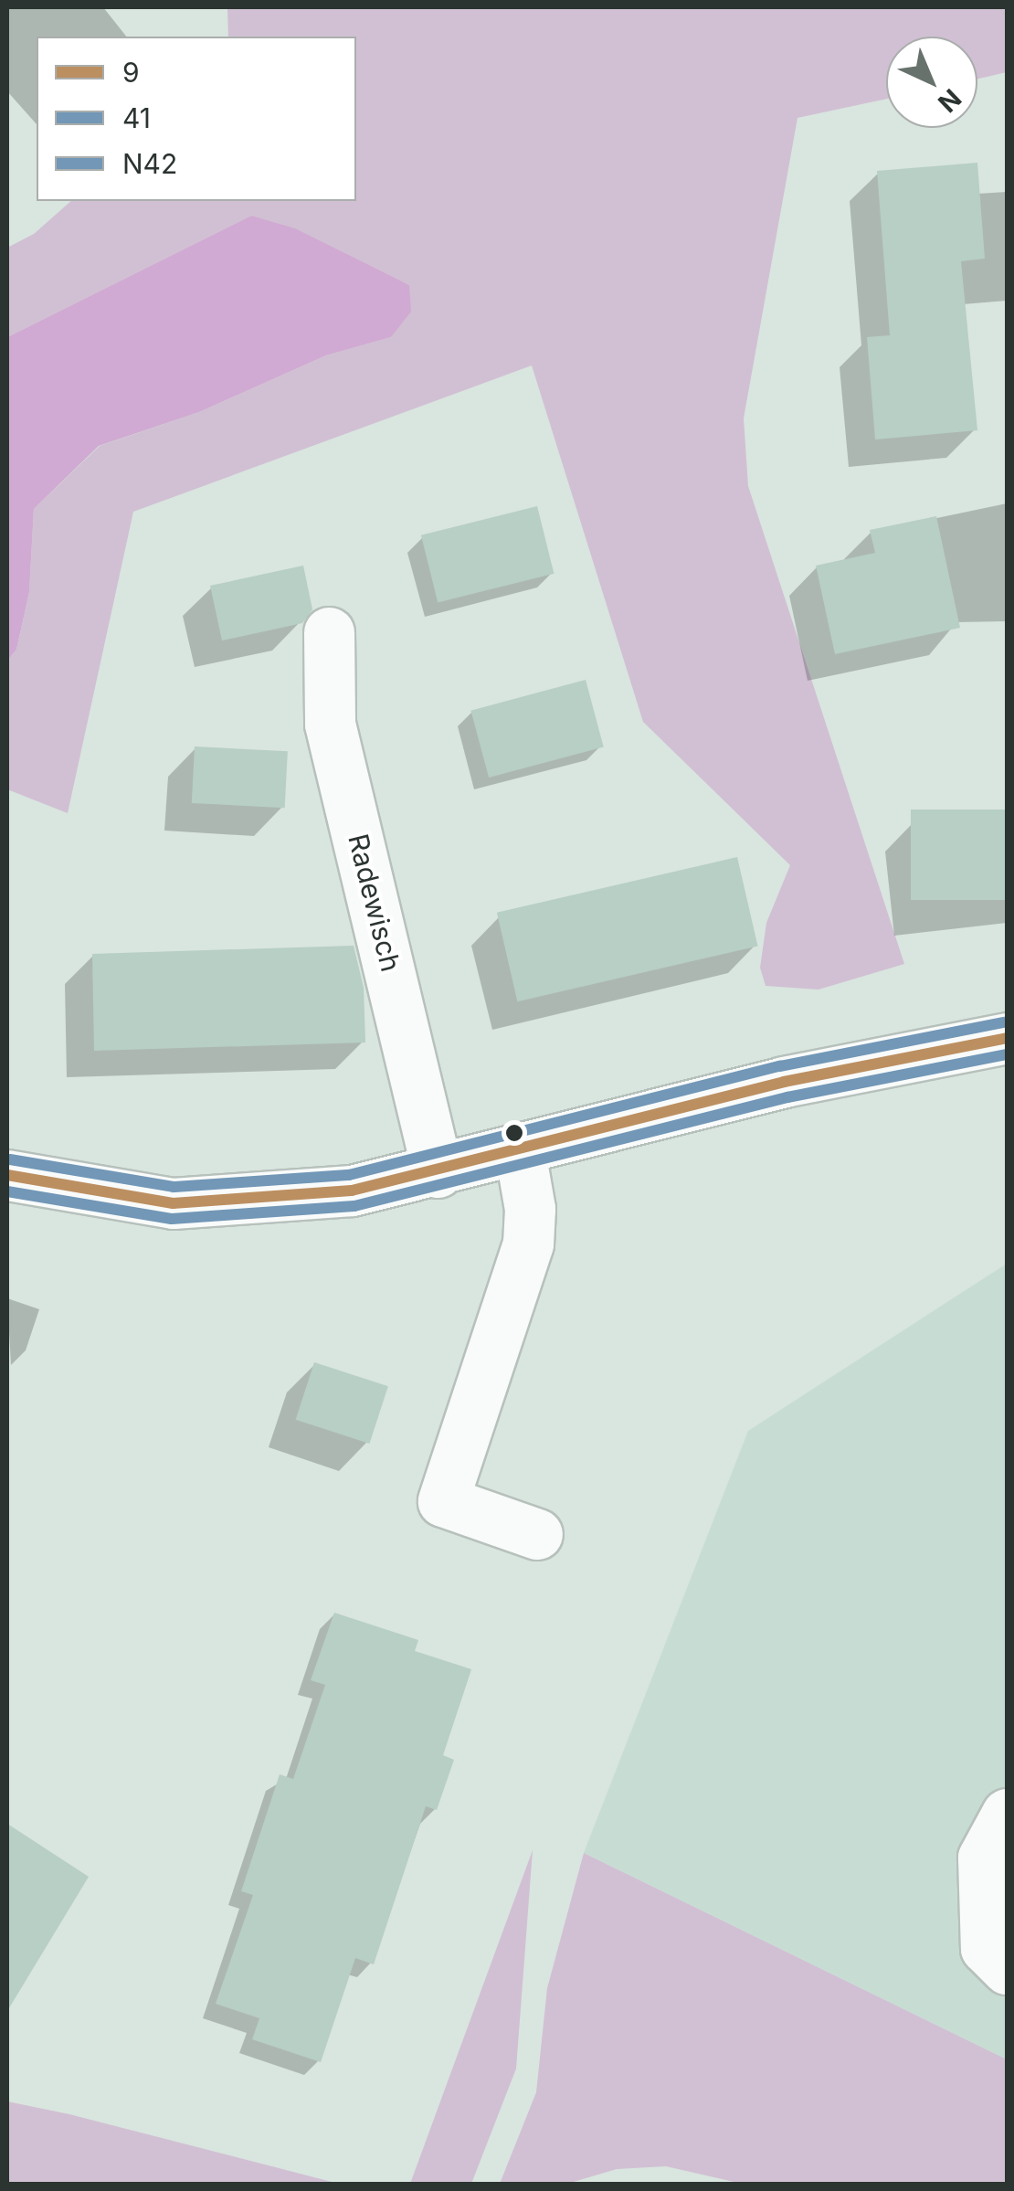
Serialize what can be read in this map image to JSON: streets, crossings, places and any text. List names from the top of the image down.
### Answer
{
  "streets": {
    "street": ["Radewisch"]
  },
  "lines": ["transit line N42", "transit line 9", "transit line 41"],
  "legend": ["9", "41", "N42"],
  "north": "bottom right"
}
